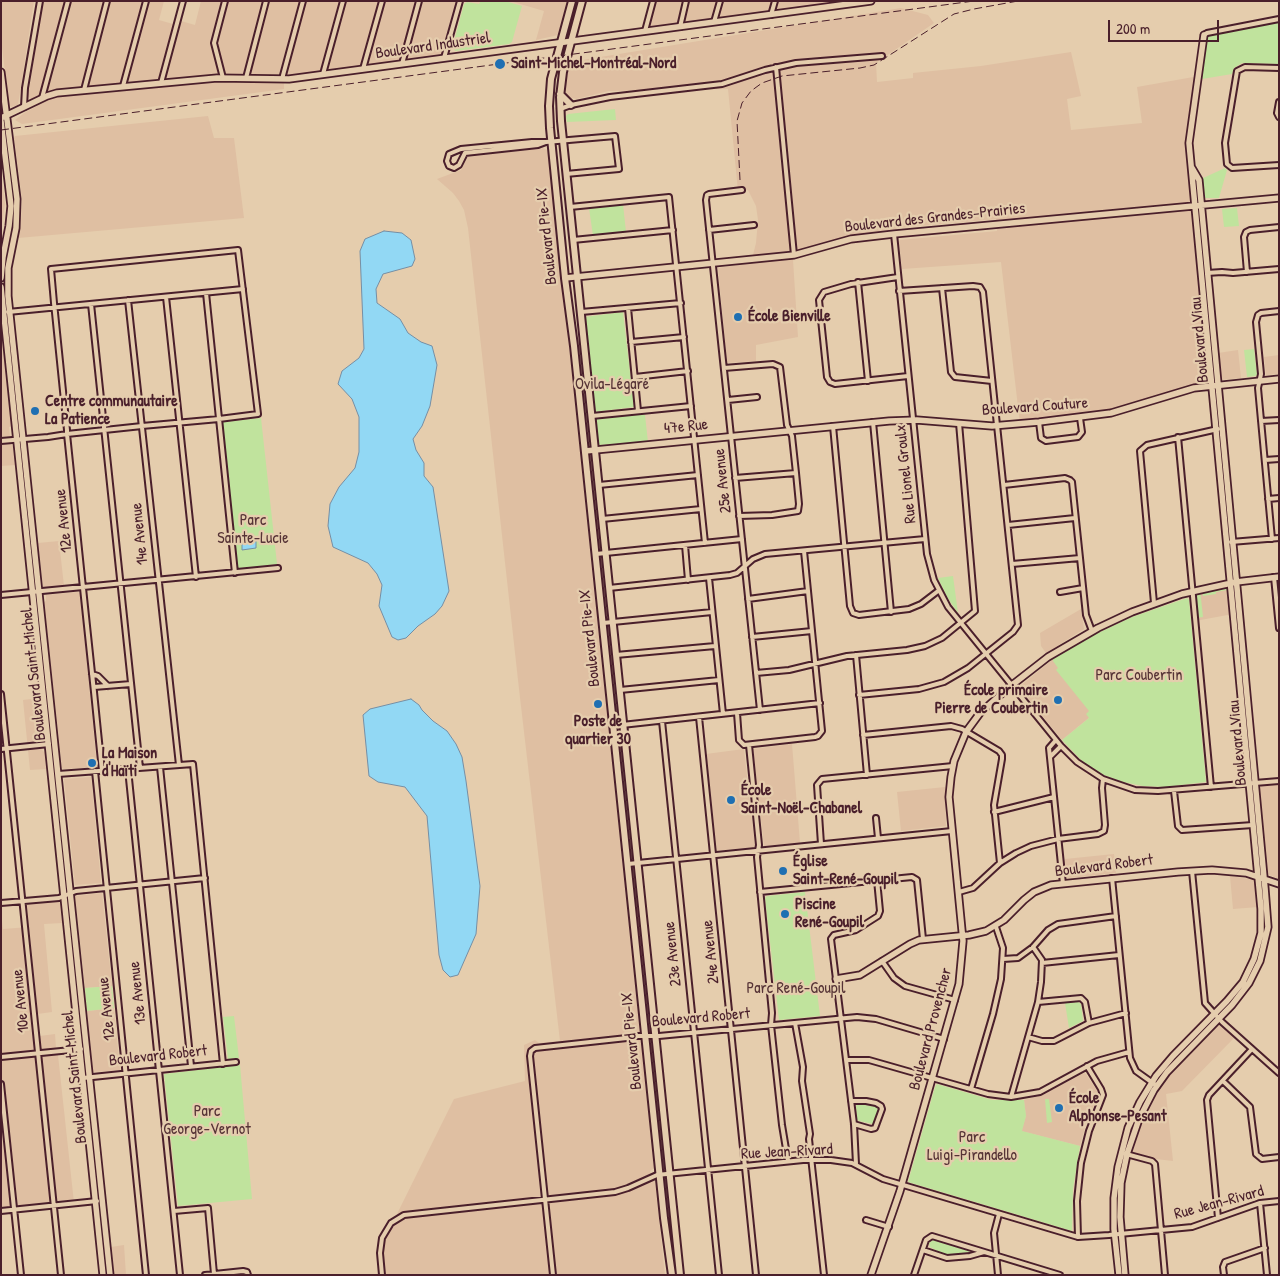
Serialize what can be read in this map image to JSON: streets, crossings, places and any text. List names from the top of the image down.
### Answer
{
  "streets": {
    "main road": [
      "Boulevard Industriel",
      "Boulevard des Grandes-Prairies",
      "Boulevard Pie-IX",
      "Boulevard Viau",
      "Boulevard Couture",
      "47e Rue",
      "Boulevard Saint-Michel",
      "Boulevard Robert",
      "Boulevard Provencher"
    ],
    "street": [
      "Rue Lionel Groulx",
      "25e Avenue",
      "12e Avenue",
      "14e Avenue",
      "24e Avenue",
      "23e Avenue",
      "13e Avenue",
      "10e Avenue",
      "Rue Jean-Rivard"
    ]
  },
  "crossings": [
    ["Boulevard Industriel", "Boulevard Pie-IX"],
    ["Boulevard Industriel", "Boulevard Saint-Michel"],
    ["Boulevard des Grandes-Prairies", "Boulevard Pie-IX"],
    ["Boulevard des Grandes-Prairies", "Boulevard Viau"],
    ["Boulevard des Grandes-Prairies", "Rue Lionel Groulx"],
    ["Boulevard des Grandes-Prairies", "25e Avenue"],
    ["Boulevard Pie-IX", "47e Rue"],
    ["Boulevard Pie-IX", "Boulevard Robert"],
    ["Boulevard Pie-IX", "Rue Jean-Rivard"],
    ["Boulevard Viau", "Boulevard Couture"],
    ["Boulevard Viau", "Rue Lionel Groulx"],
    ["Boulevard Viau", "Boulevard Robert"],
    ["Boulevard Viau", "Boulevard Provencher"],
    ["Boulevard Viau", "Rue Jean-Rivard"],
    ["Boulevard Couture", "47e Rue"],
    ["Boulevard Couture", "Rue Lionel Groulx"],
    ["47e Rue", "25e Avenue"],
    ["Rue Lionel Groulx", "Boulevard Provencher"],
    ["12e Avenue", "Boulevard Robert"],
    ["Boulevard Saint-Michel", "Boulevard Robert"],
    ["Boulevard Robert", "24e Avenue"],
    ["Boulevard Robert", "23e Avenue"],
    ["Boulevard Robert", "13e Avenue"],
    ["Boulevard Robert", "Boulevard Provencher"],
    ["Boulevard Robert", "Rue Jean-Rivard"],
    ["24e Avenue", "Rue Jean-Rivard"],
    ["23e Avenue", "Rue Jean-Rivard"],
    ["Boulevard Provencher", "Rue Jean-Rivard"]
  ],
  "parks": [
    "Ovila-Légaré",
    "Parc Sainte-Lucie",
    "Parc Coubertin",
    "Parc René-Goupil",
    "Parc George-Vernot",
    "Parc Luigi-Pirandello"
  ],
  "places": [
    "Saint-Michel–Montréal-Nord",
    "École Bienville",
    "Centre communautaire La Patience",
    "École primaire Pierre de Coubertin",
    "Poste de quartier 30",
    "La Maison d'Haïti",
    "École Saint-Noël-Chabanel",
    "Église Saint-René-Goupil",
    "Piscine René-Goupil",
    "École Alphonse-Pesant"
  ],
  "scale_bar": "200 m"
}
